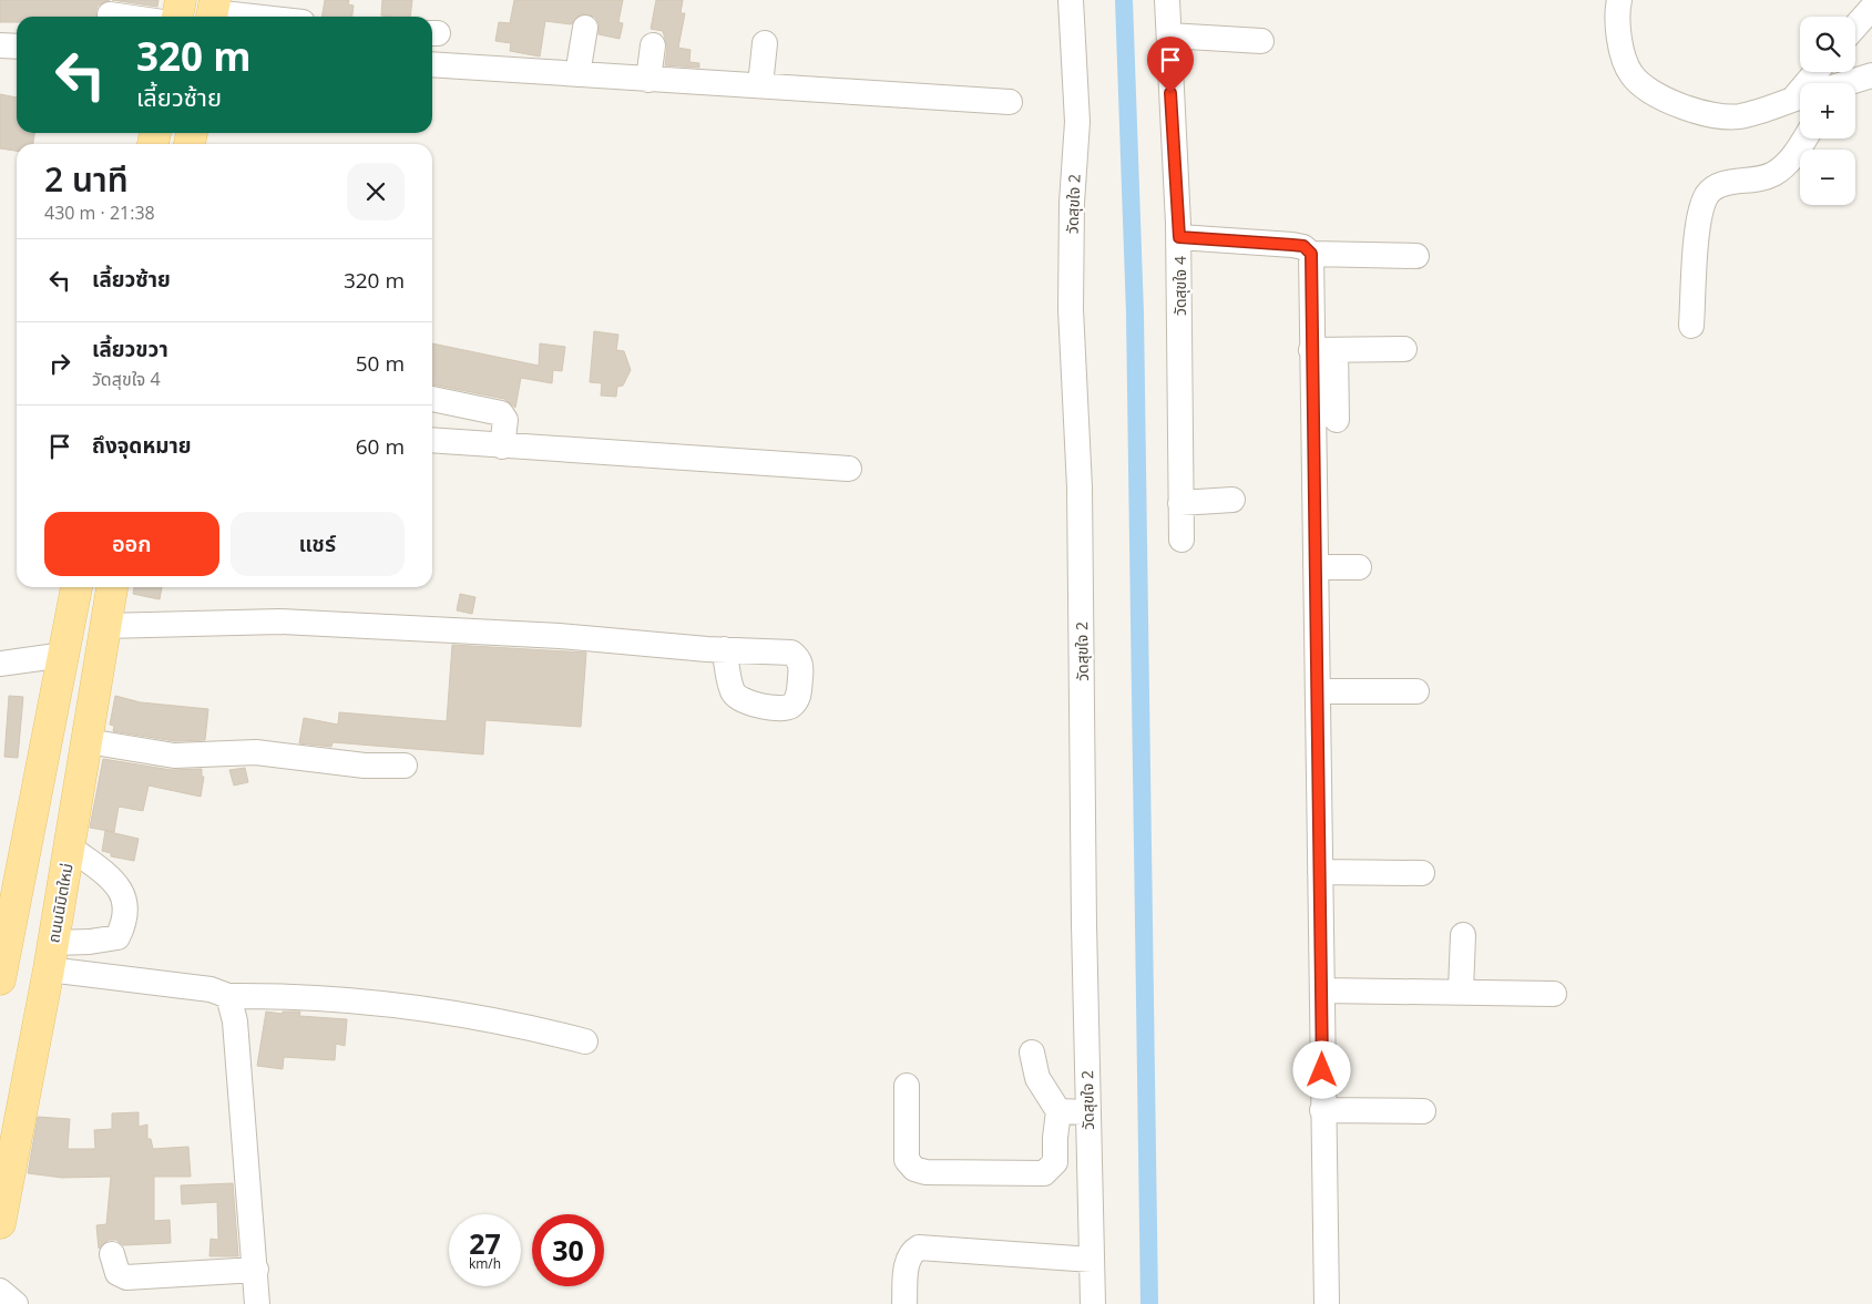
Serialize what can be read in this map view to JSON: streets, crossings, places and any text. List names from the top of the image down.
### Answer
{
  "streets": {
    "main road": ["ถนนนิมิตใหม่"],
    "street": ["วัดสุขใจ 2", "วัดสุขใจ 4"]
  },
  "page": {
    "map_buttons": ["+", "−"],
    "turn": ["320 m", "เลี้ยวซ้าย"],
    "heading": ["2 นาที", "430 m · 21:38"],
    "list": [
      {
        "name": "เลี้ยวซ้าย",
        "value": "320 m"
      },
      {
        "name": "เลี้ยวขวา",
        "note": "วัดสุขใจ 4",
        "value": "50 m"
      },
      {
        "name": "ถึงจุดหมาย",
        "value": "60 m"
      }
    ],
    "buttons": ["ออก", "แชร์"],
    "speed": "27 km/h",
    "limit": "30"
  }
}
